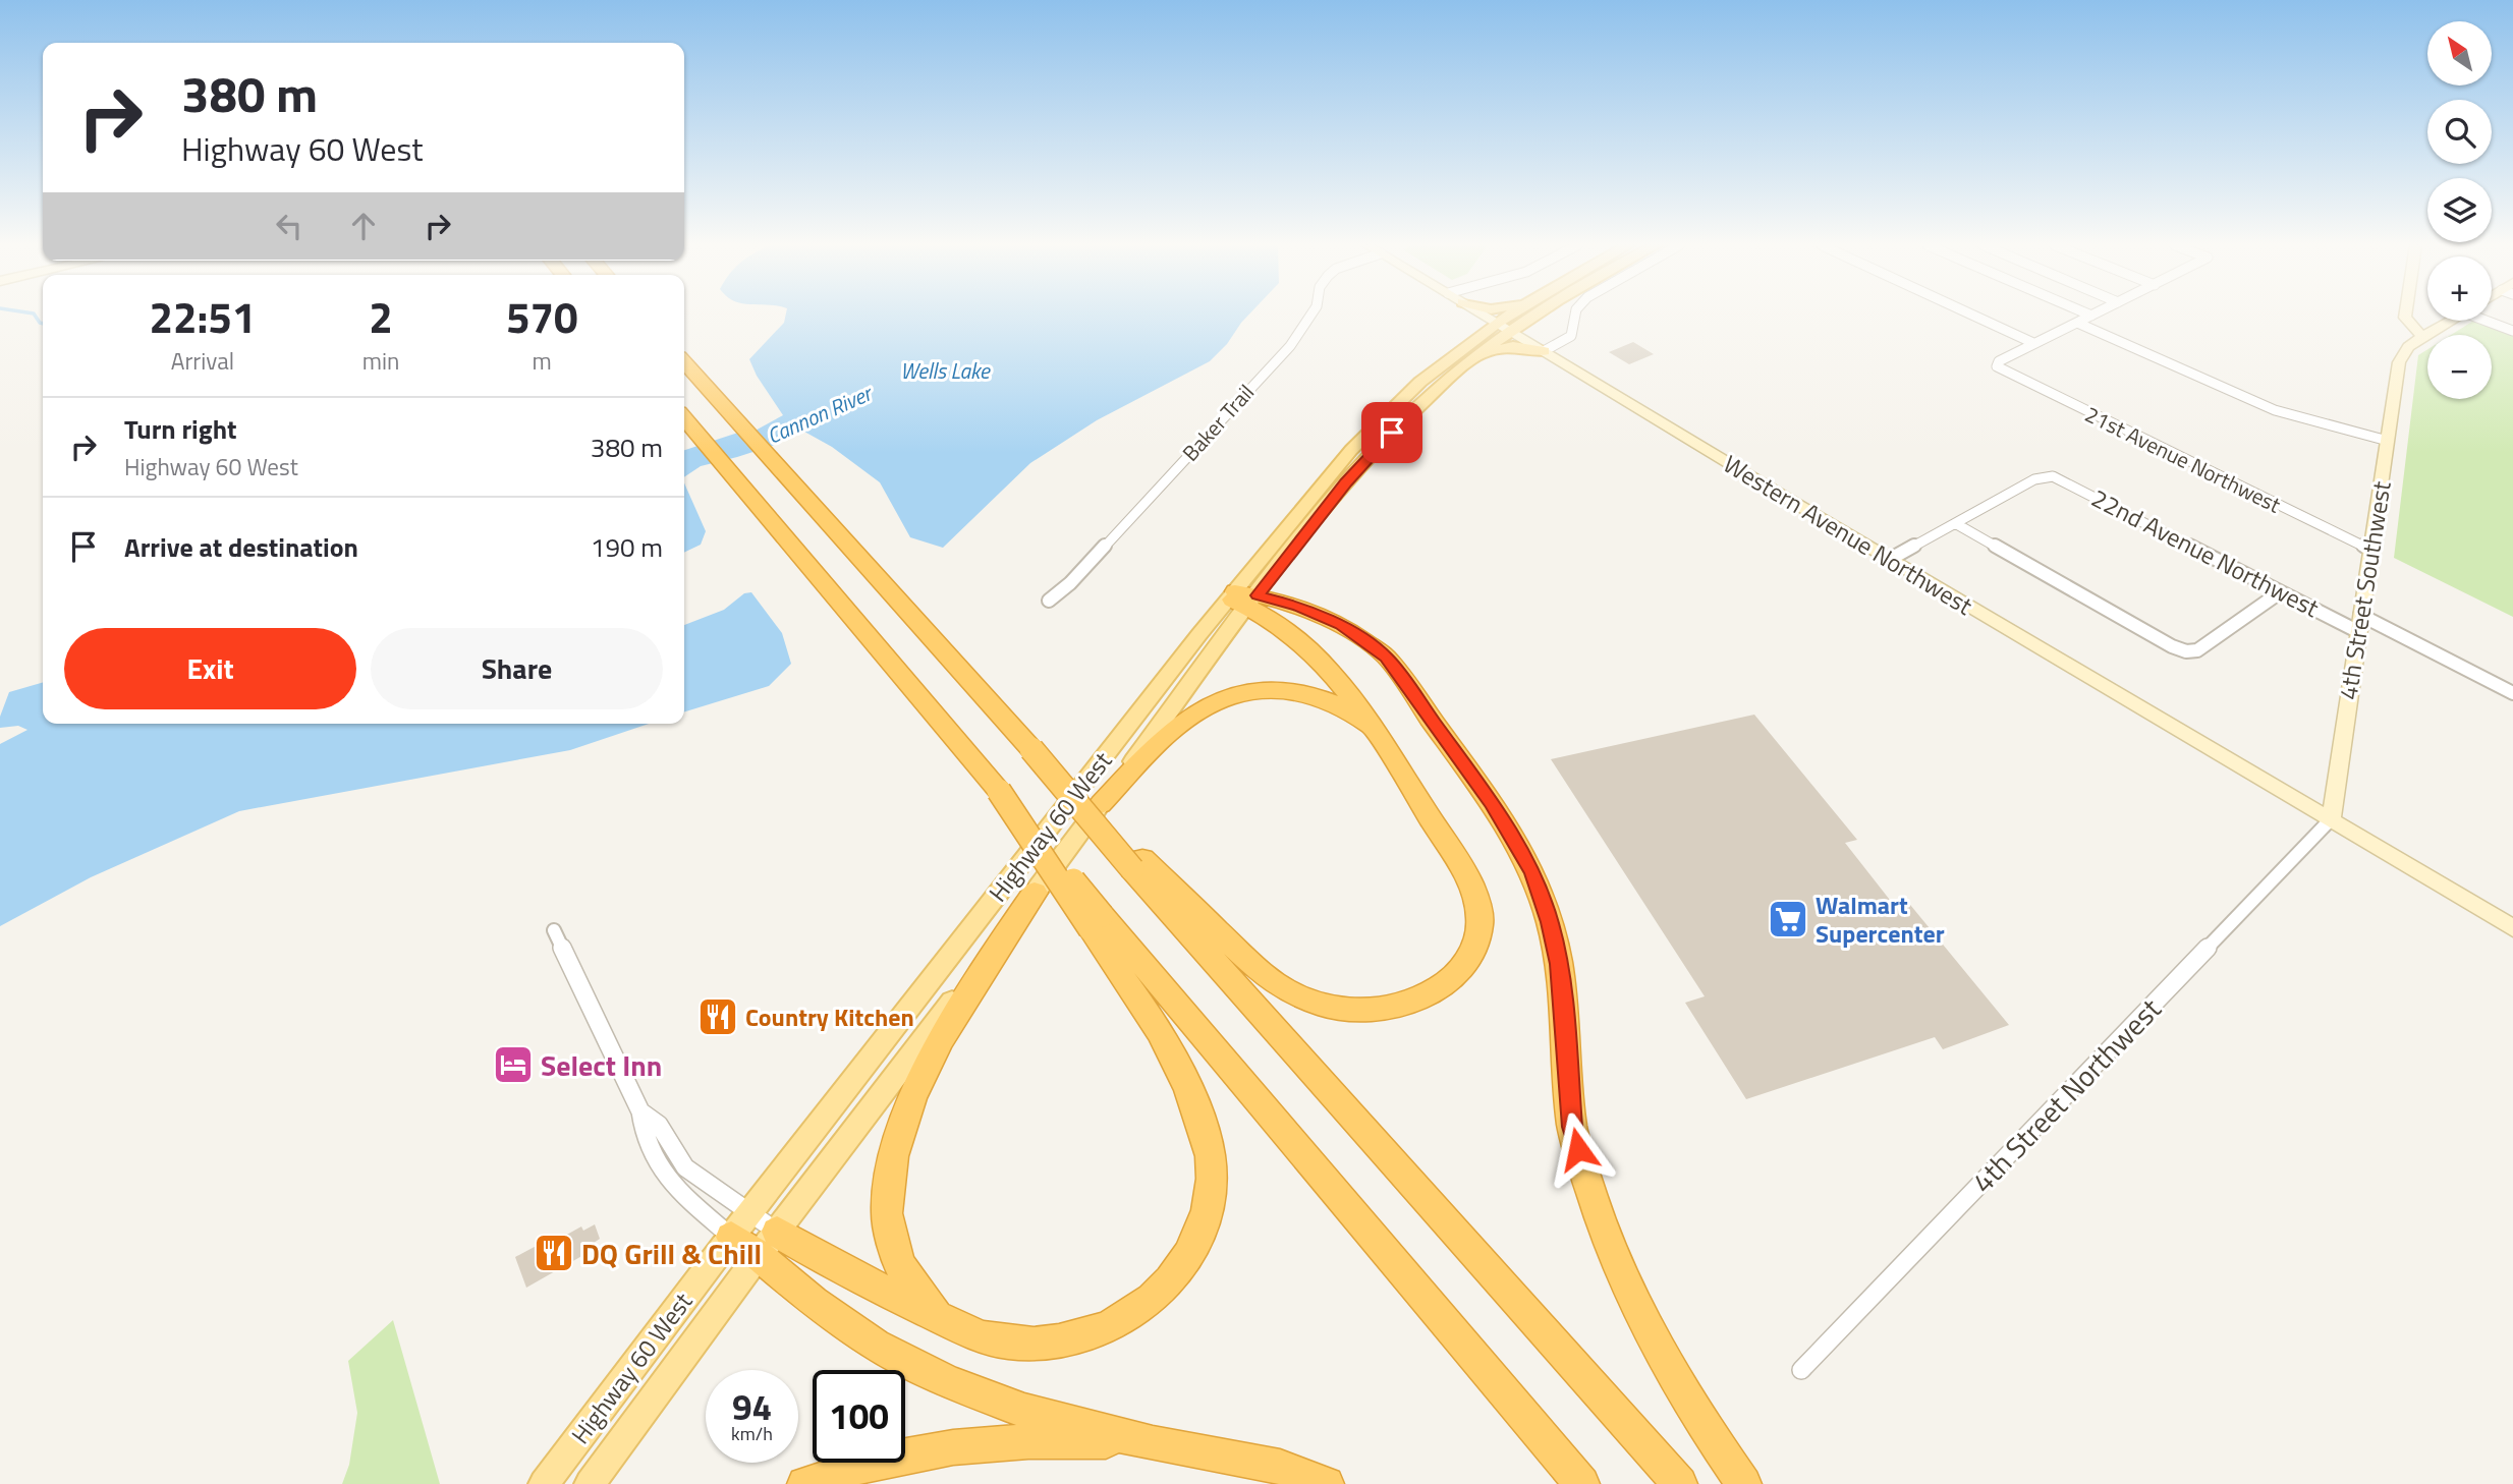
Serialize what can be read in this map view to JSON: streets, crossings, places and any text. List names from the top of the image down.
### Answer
{
  "streets": {
    "main road": ["Highway 60 West"],
    "street": [
      "Baker Trail",
      "21st Avenue Northwest",
      "Western Avenue Northwest",
      "22nd Avenue Northwest",
      "4th Street Southwest",
      "4th Street Northwest"
    ]
  },
  "crossings": [
    ["21st Avenue Northwest", "4th Street Southwest"],
    ["Western Avenue Northwest", "4th Street Southwest"],
    ["Western Avenue Northwest", "Highway 60 West"],
    ["Western Avenue Northwest", "4th Street Northwest"],
    ["22nd Avenue Northwest", "4th Street Southwest"],
    ["4th Street Southwest", "4th Street Northwest"]
  ],
  "water": ["Wells Lake", "Cannon River"],
  "places": {
    "supermarket": ["Walmart Supercenter"],
    "restaurant": ["Country Kitchen", "DQ Grill & Chill"],
    "hotel": ["Select Inn"]
  },
  "north": "top left",
  "page": {
    "map_buttons": ["+", "−"],
    "turn": ["380 m", "Highway 60 West"],
    "eta": [
      "22:51",
      "Arrival",
      "2",
      "min",
      "570",
      "m"
    ],
    "list": [
      {
        "name": "Turn right",
        "note": "Highway 60 West",
        "value": "380 m"
      },
      {
        "name": "Arrive at destination",
        "value": "190 m"
      }
    ],
    "buttons": ["Exit", "Share"],
    "speed": "94 km/h",
    "limit": "100"
  }
}
